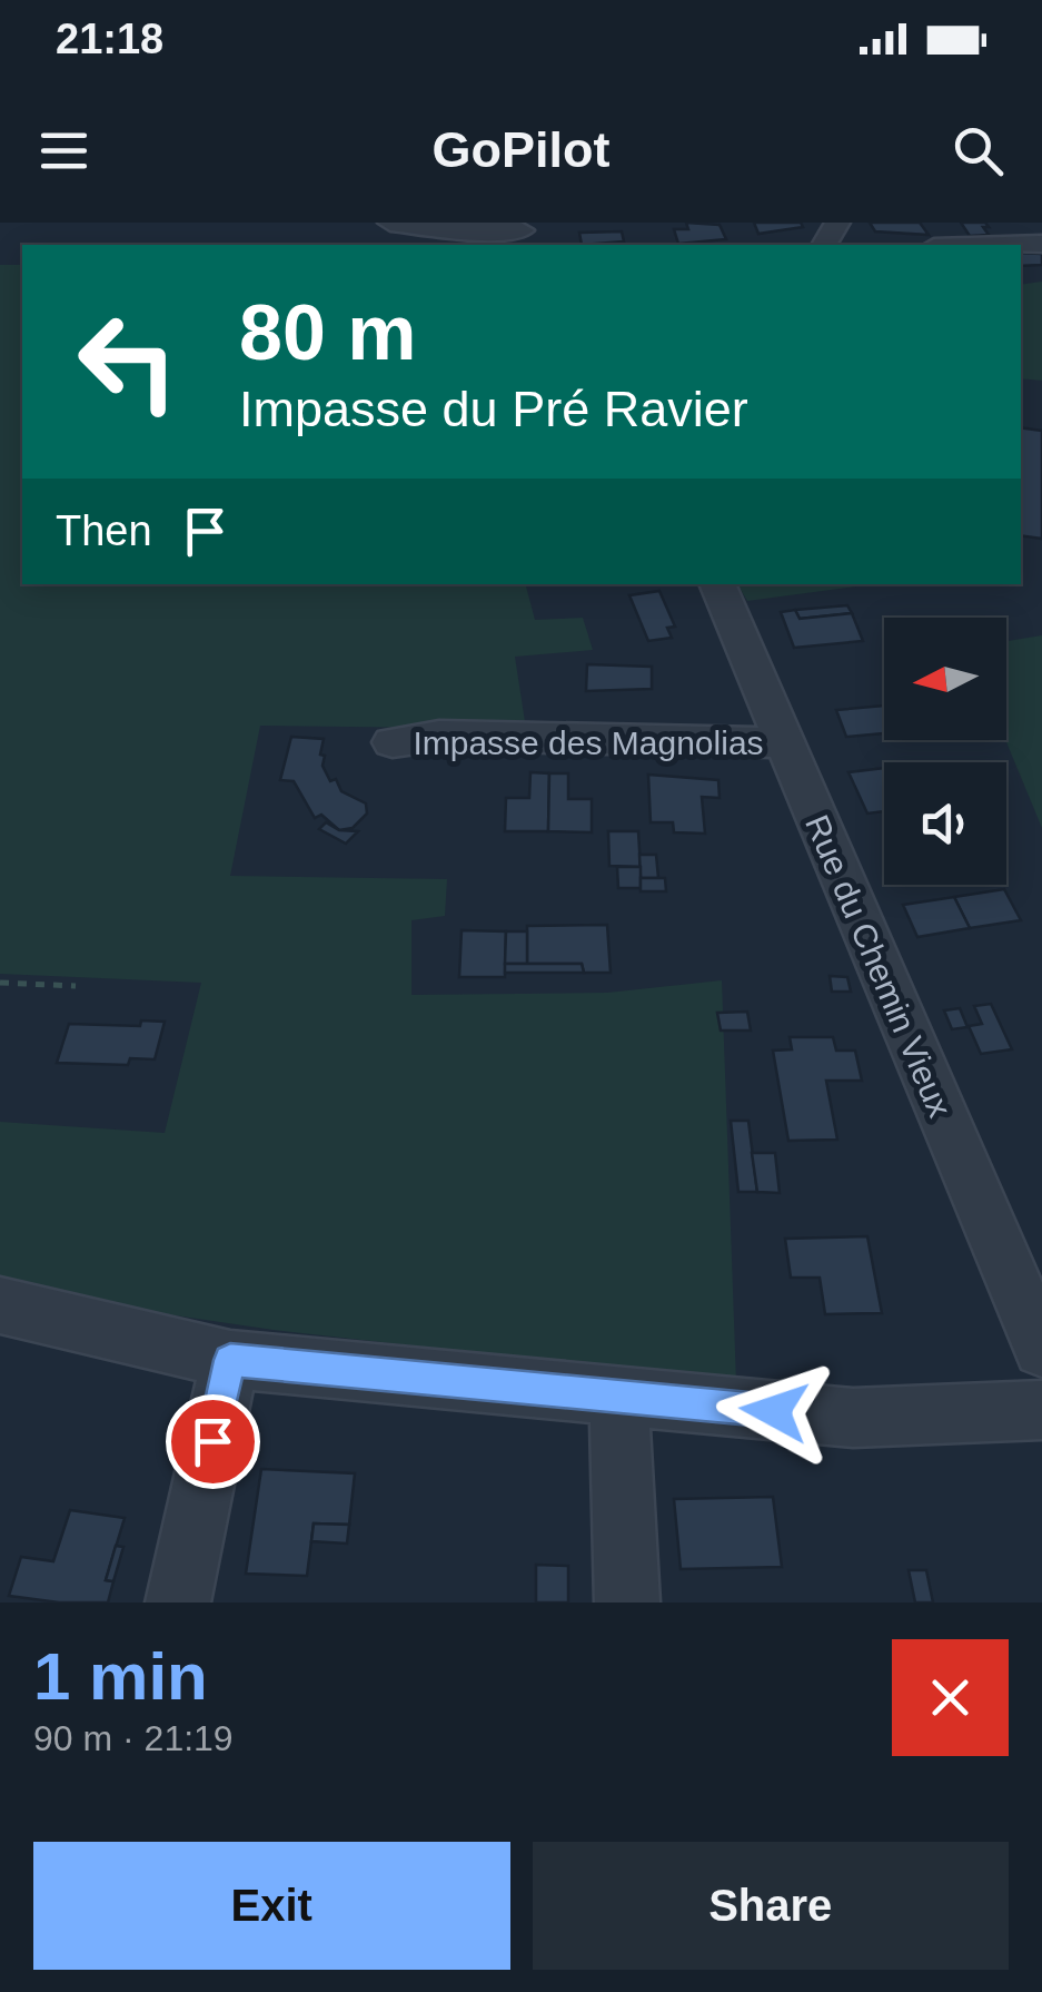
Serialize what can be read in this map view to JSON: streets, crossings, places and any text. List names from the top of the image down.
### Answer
{
  "streets": {
    "street": ["Impasse des Magnolias", "Rue du Chemin Vieux"]
  },
  "crossings": [
    ["Impasse des Magnolias", "Rue du Chemin Vieux"]
  ],
  "north": "left",
  "page": {
    "status": "21:18",
    "header": "GoPilot",
    "turn": ["80 m", "Impasse du Pré Ravier"],
    "then": "Then",
    "heading": ["1 min", "90 m · 21:19"],
    "buttons": ["Exit", "Share"]
  }
}
